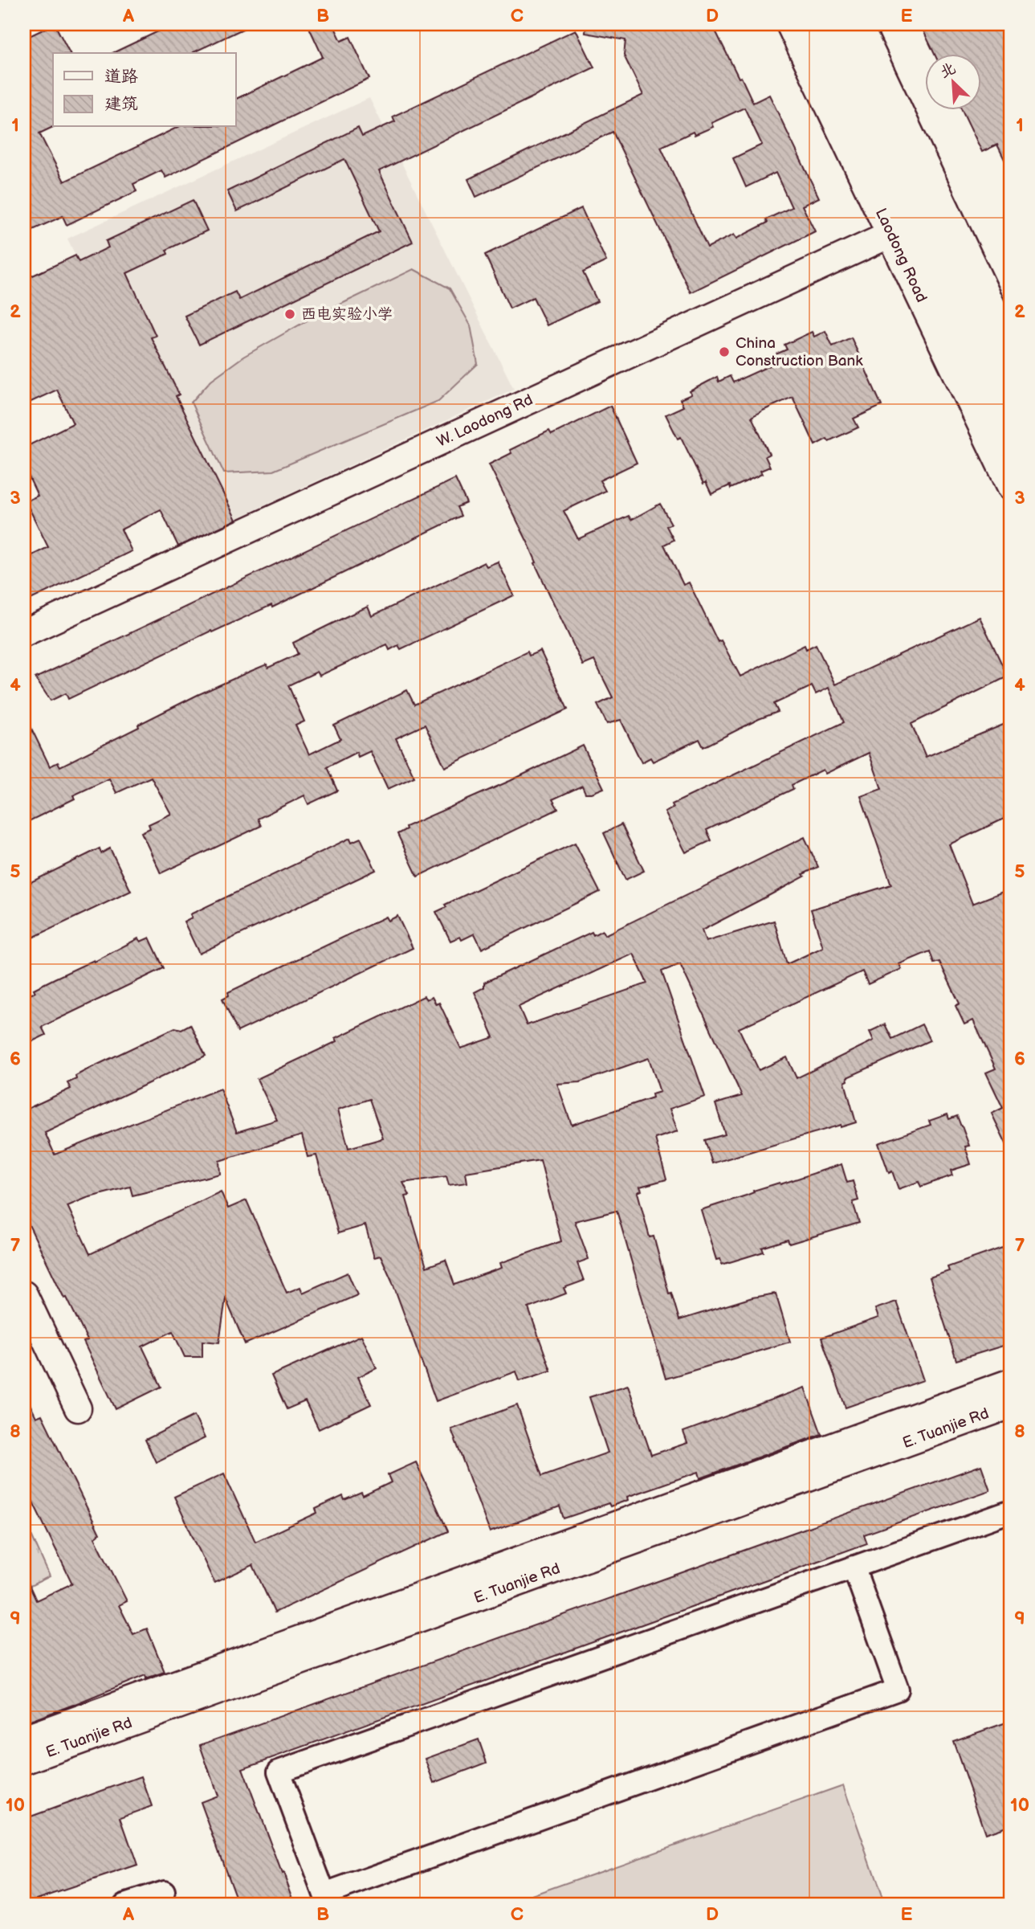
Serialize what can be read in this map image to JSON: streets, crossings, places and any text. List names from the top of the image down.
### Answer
{
  "streets": {
    "main road": ["Laodong Road"],
    "street": ["W. Laodong Rd", "E. Tuanjie Rd"]
  },
  "crossings": [
    ["Laodong Road", "W. Laodong Rd"]
  ],
  "places": ["西电实验小学", "China Construction Bank"],
  "legend": ["道路", "建筑"],
  "north": "top left",
  "grid": {
    "columns": [
      "A",
      "B",
      "C",
      "D",
      "E"
    ],
    "rows": [
      "1",
      "2",
      "3",
      "4",
      "5",
      "6",
      "7",
      "8",
      "9",
      "10"
    ]
  }
}
